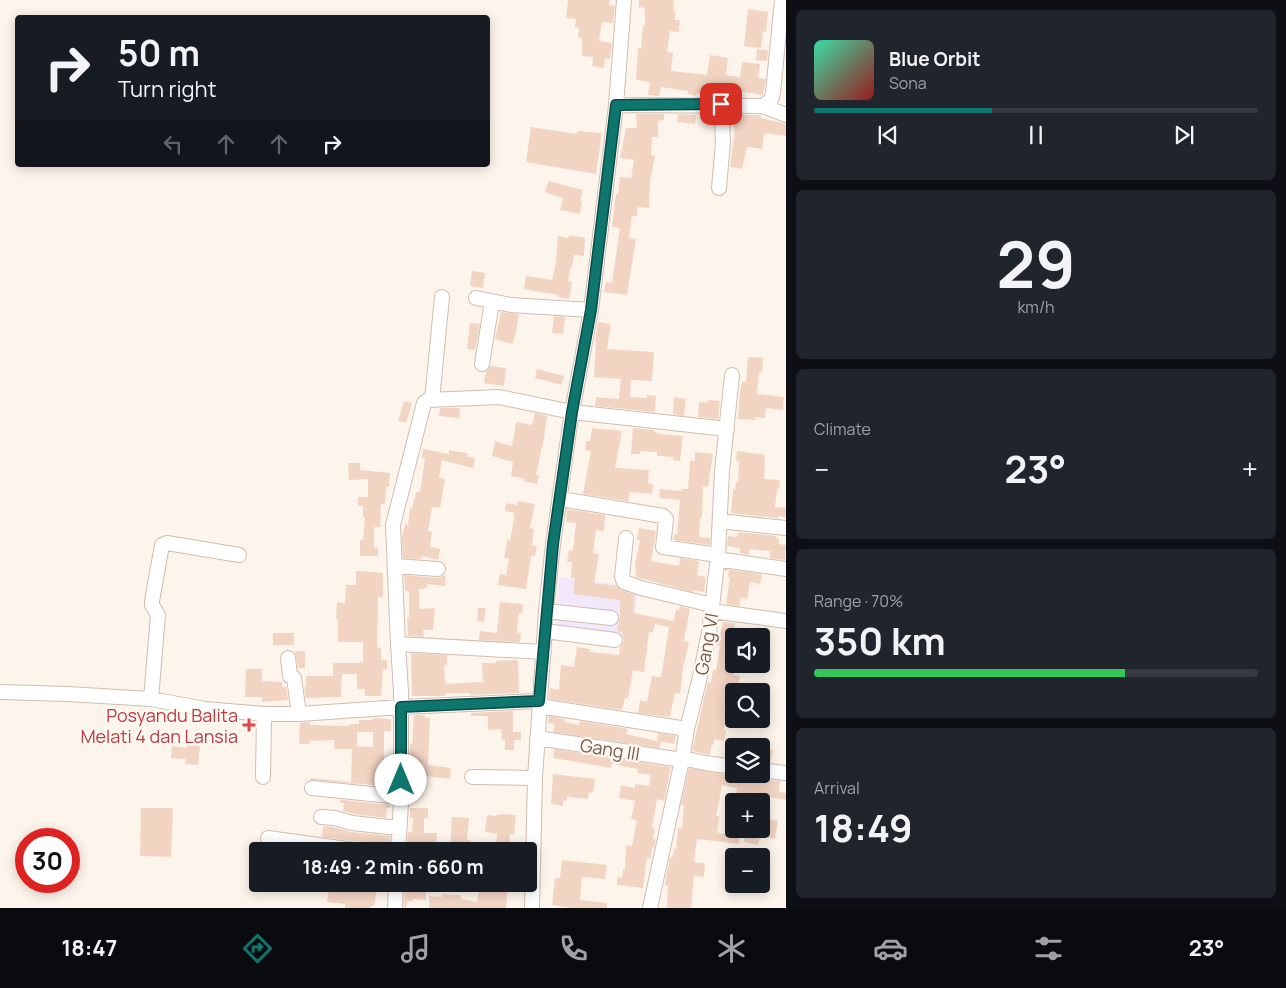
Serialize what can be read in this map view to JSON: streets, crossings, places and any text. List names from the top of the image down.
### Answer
{
  "streets": {
    "street": ["Gang VI", "Gang III"]
  },
  "crossings": [
    ["Gang VI", "Gang III"]
  ],
  "places": {
    "health": ["Posyandu Balita Melati 4 dan Lansia"]
  },
  "page": {
    "turn": ["50 m", "Turn right"],
    "song": ["Blue Orbit", "Sona"],
    "tile": [
      ["29", "km/h"],
      "Climate",
      ["Range · 70%", "350 km"],
      ["Arrival", "18:49"]
    ],
    "heat": ["−", "23°", "+"],
    "map_buttons": ["+", "−"],
    "limit": "30",
    "trip": "18:49 · 2 min · 660 m",
    "tabs": ["18:47", "23°"]
  }
}
